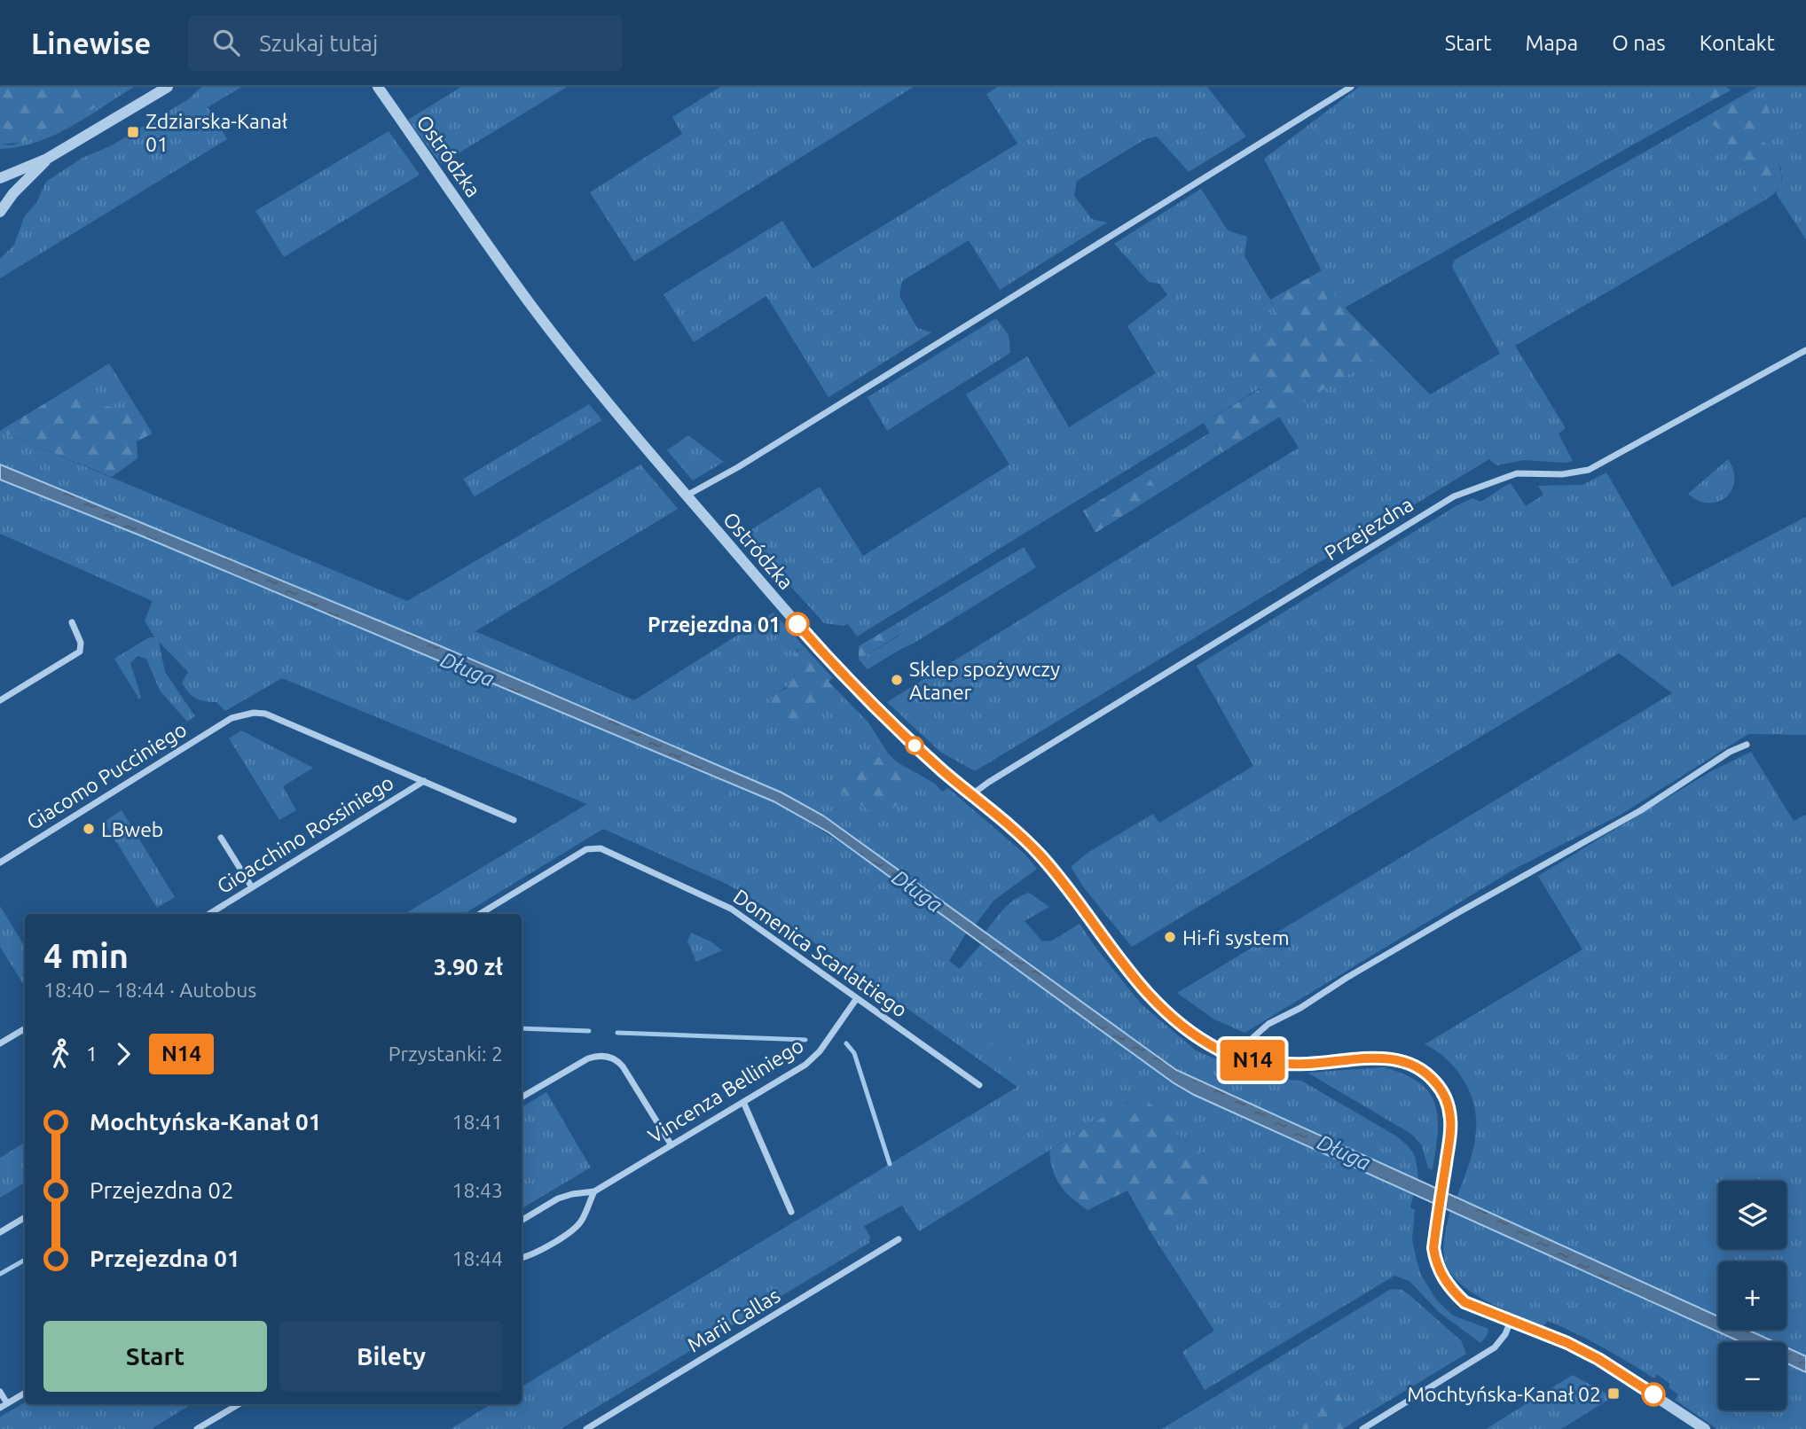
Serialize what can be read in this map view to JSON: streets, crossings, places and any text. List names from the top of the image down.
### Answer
{
  "streets": {
    "street": [
      "Ostródzka",
      "Przejezdna",
      "Giacomo Pucciniego",
      "Gioacchino Rossiniego",
      "Domenica Scarlattiego",
      "Vincenza Belliniego",
      "Marii Callas"
    ]
  },
  "crossings": [
    ["Ostródzka", "Przejezdna"],
    ["Giacomo Pucciniego", "Gioacchino Rossiniego"],
    ["Domenica Scarlattiego", "Vincenza Belliniego"]
  ],
  "water": ["Długa"],
  "places": {
    "transit": ["Zdziarska-Kanał 01", "Mochtyńska-Kanał 02"],
    "other": [
      "Przejezdna 01",
      "Sklep spożywczy Ataner",
      "LBweb",
      "Hi-fi system"
    ]
  },
  "lines": ["bus line N14"],
  "page": {
    "header": "Linewise",
    "search": "Szukaj tutaj",
    "nav": [
      "Start",
      "Mapa",
      "O nas",
      "Kontakt"
    ],
    "on_map": "N14",
    "heading": ["4 min", "18:40 – 18:44 · Autobus", "3.90 zł"],
    "legs": ["1", "N14", "Przystanki: 2"],
    "list": [
      {
        "name": "Mochtyńska-Kanał 01",
        "value": "18:41"
      },
      {
        "name": "Przejezdna 02",
        "value": "18:43"
      },
      {
        "name": "Przejezdna 01",
        "value": "18:44"
      }
    ],
    "map_buttons": ["+", "−"],
    "buttons": ["Start", "Bilety"]
  }
}
